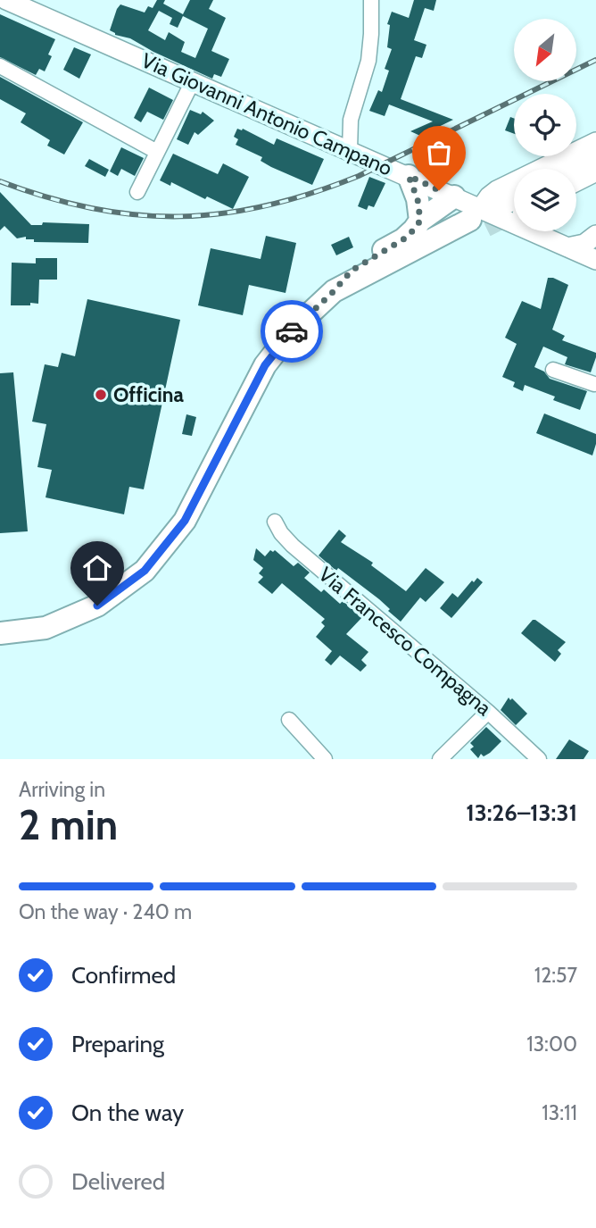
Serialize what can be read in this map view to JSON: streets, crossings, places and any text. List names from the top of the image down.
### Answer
{
  "streets": {
    "main road": ["Via Giovanni Antonio Campano"],
    "street": ["Via Francesco Compagna"]
  },
  "places": ["Officina"],
  "north": "bottom left",
  "page": {
    "heading": ["2 min", "Arriving in", "13:26–13:31"],
    "bar": "On the way · 240 m",
    "list": [
      ["Confirmed", "12:57"],
      ["Preparing", "13:00"],
      ["On the way", "13:11"],
      "Delivered"
    ]
  }
}
